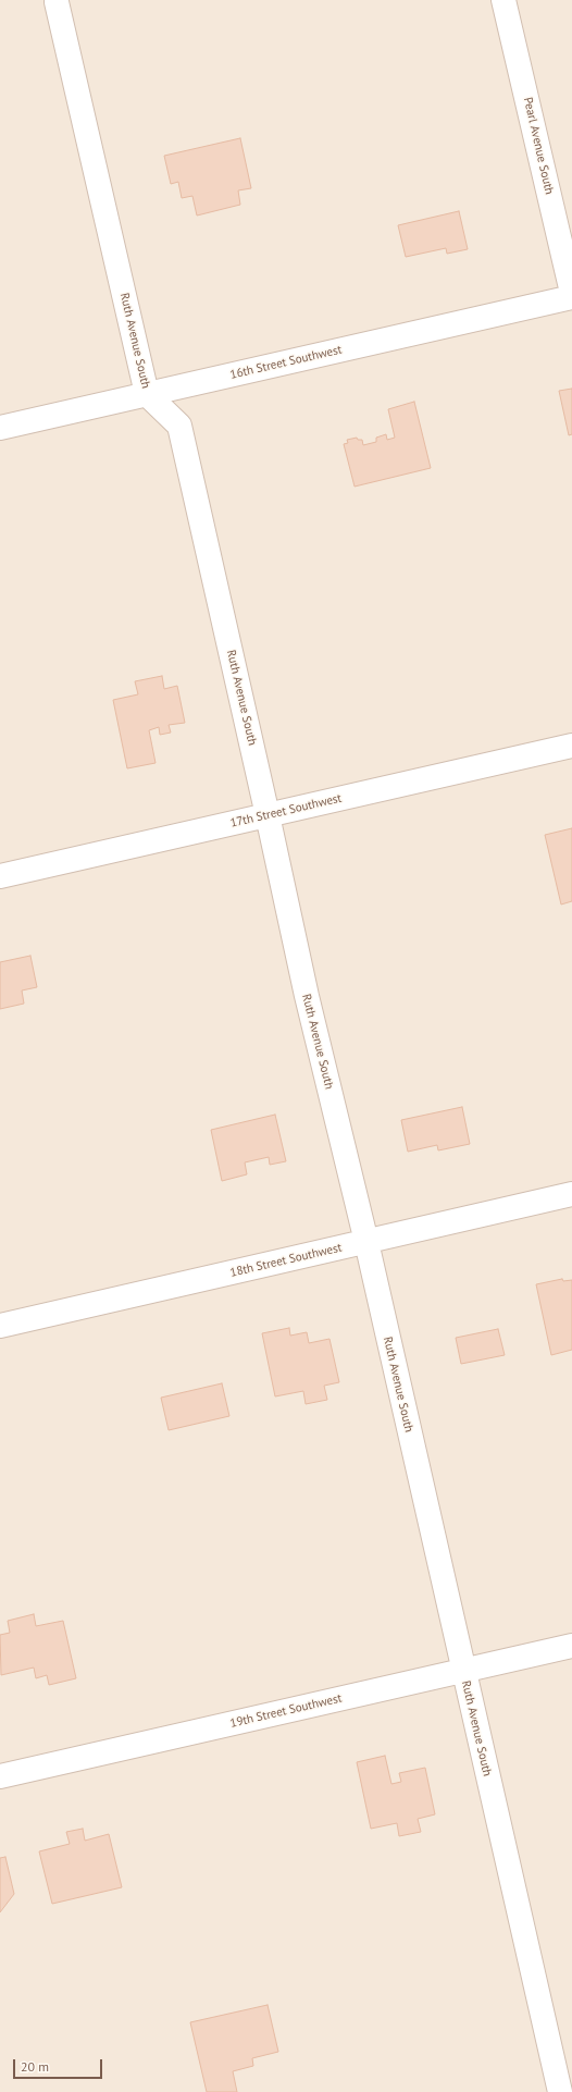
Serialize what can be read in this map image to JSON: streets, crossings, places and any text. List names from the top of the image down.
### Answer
{
  "streets": {
    "street": [
      "Pearl Avenue South",
      "Ruth Avenue South",
      "16th Street Southwest",
      "17th Street Southwest",
      "18th Street Southwest",
      "19th Street Southwest"
    ]
  },
  "crossings": [
    ["Ruth Avenue South", "16th Street Southwest"],
    ["Ruth Avenue South", "17th Street Southwest"],
    ["Ruth Avenue South", "18th Street Southwest"],
    ["Ruth Avenue South", "19th Street Southwest"]
  ],
  "scale_bar": "20 m"
}
